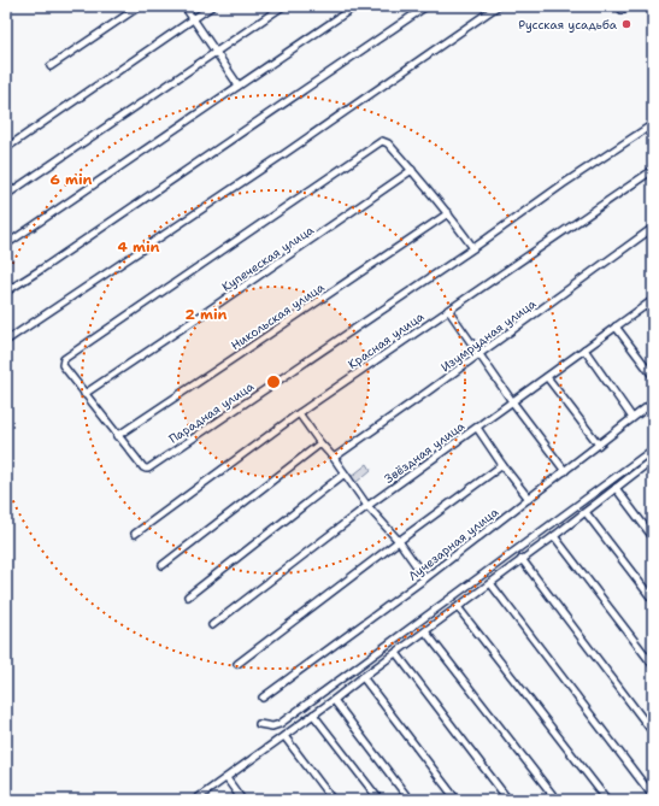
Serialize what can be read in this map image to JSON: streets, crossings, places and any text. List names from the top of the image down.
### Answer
{
  "streets": {
    "street": [
      "Купеческая улица",
      "Никольская улица",
      "Изумрудная улица",
      "Красная улица",
      "Парадная улица",
      "Звёздная улица",
      "Лучезарная улица"
    ]
  },
  "crossings": [
    ["Купеческая улица", "Парадная улица"],
    ["Никольская улица", "Парадная улица"]
  ],
  "places": ["Русская усадьба"],
  "rings": ["6 min", "4 min", "2 min"]
}
